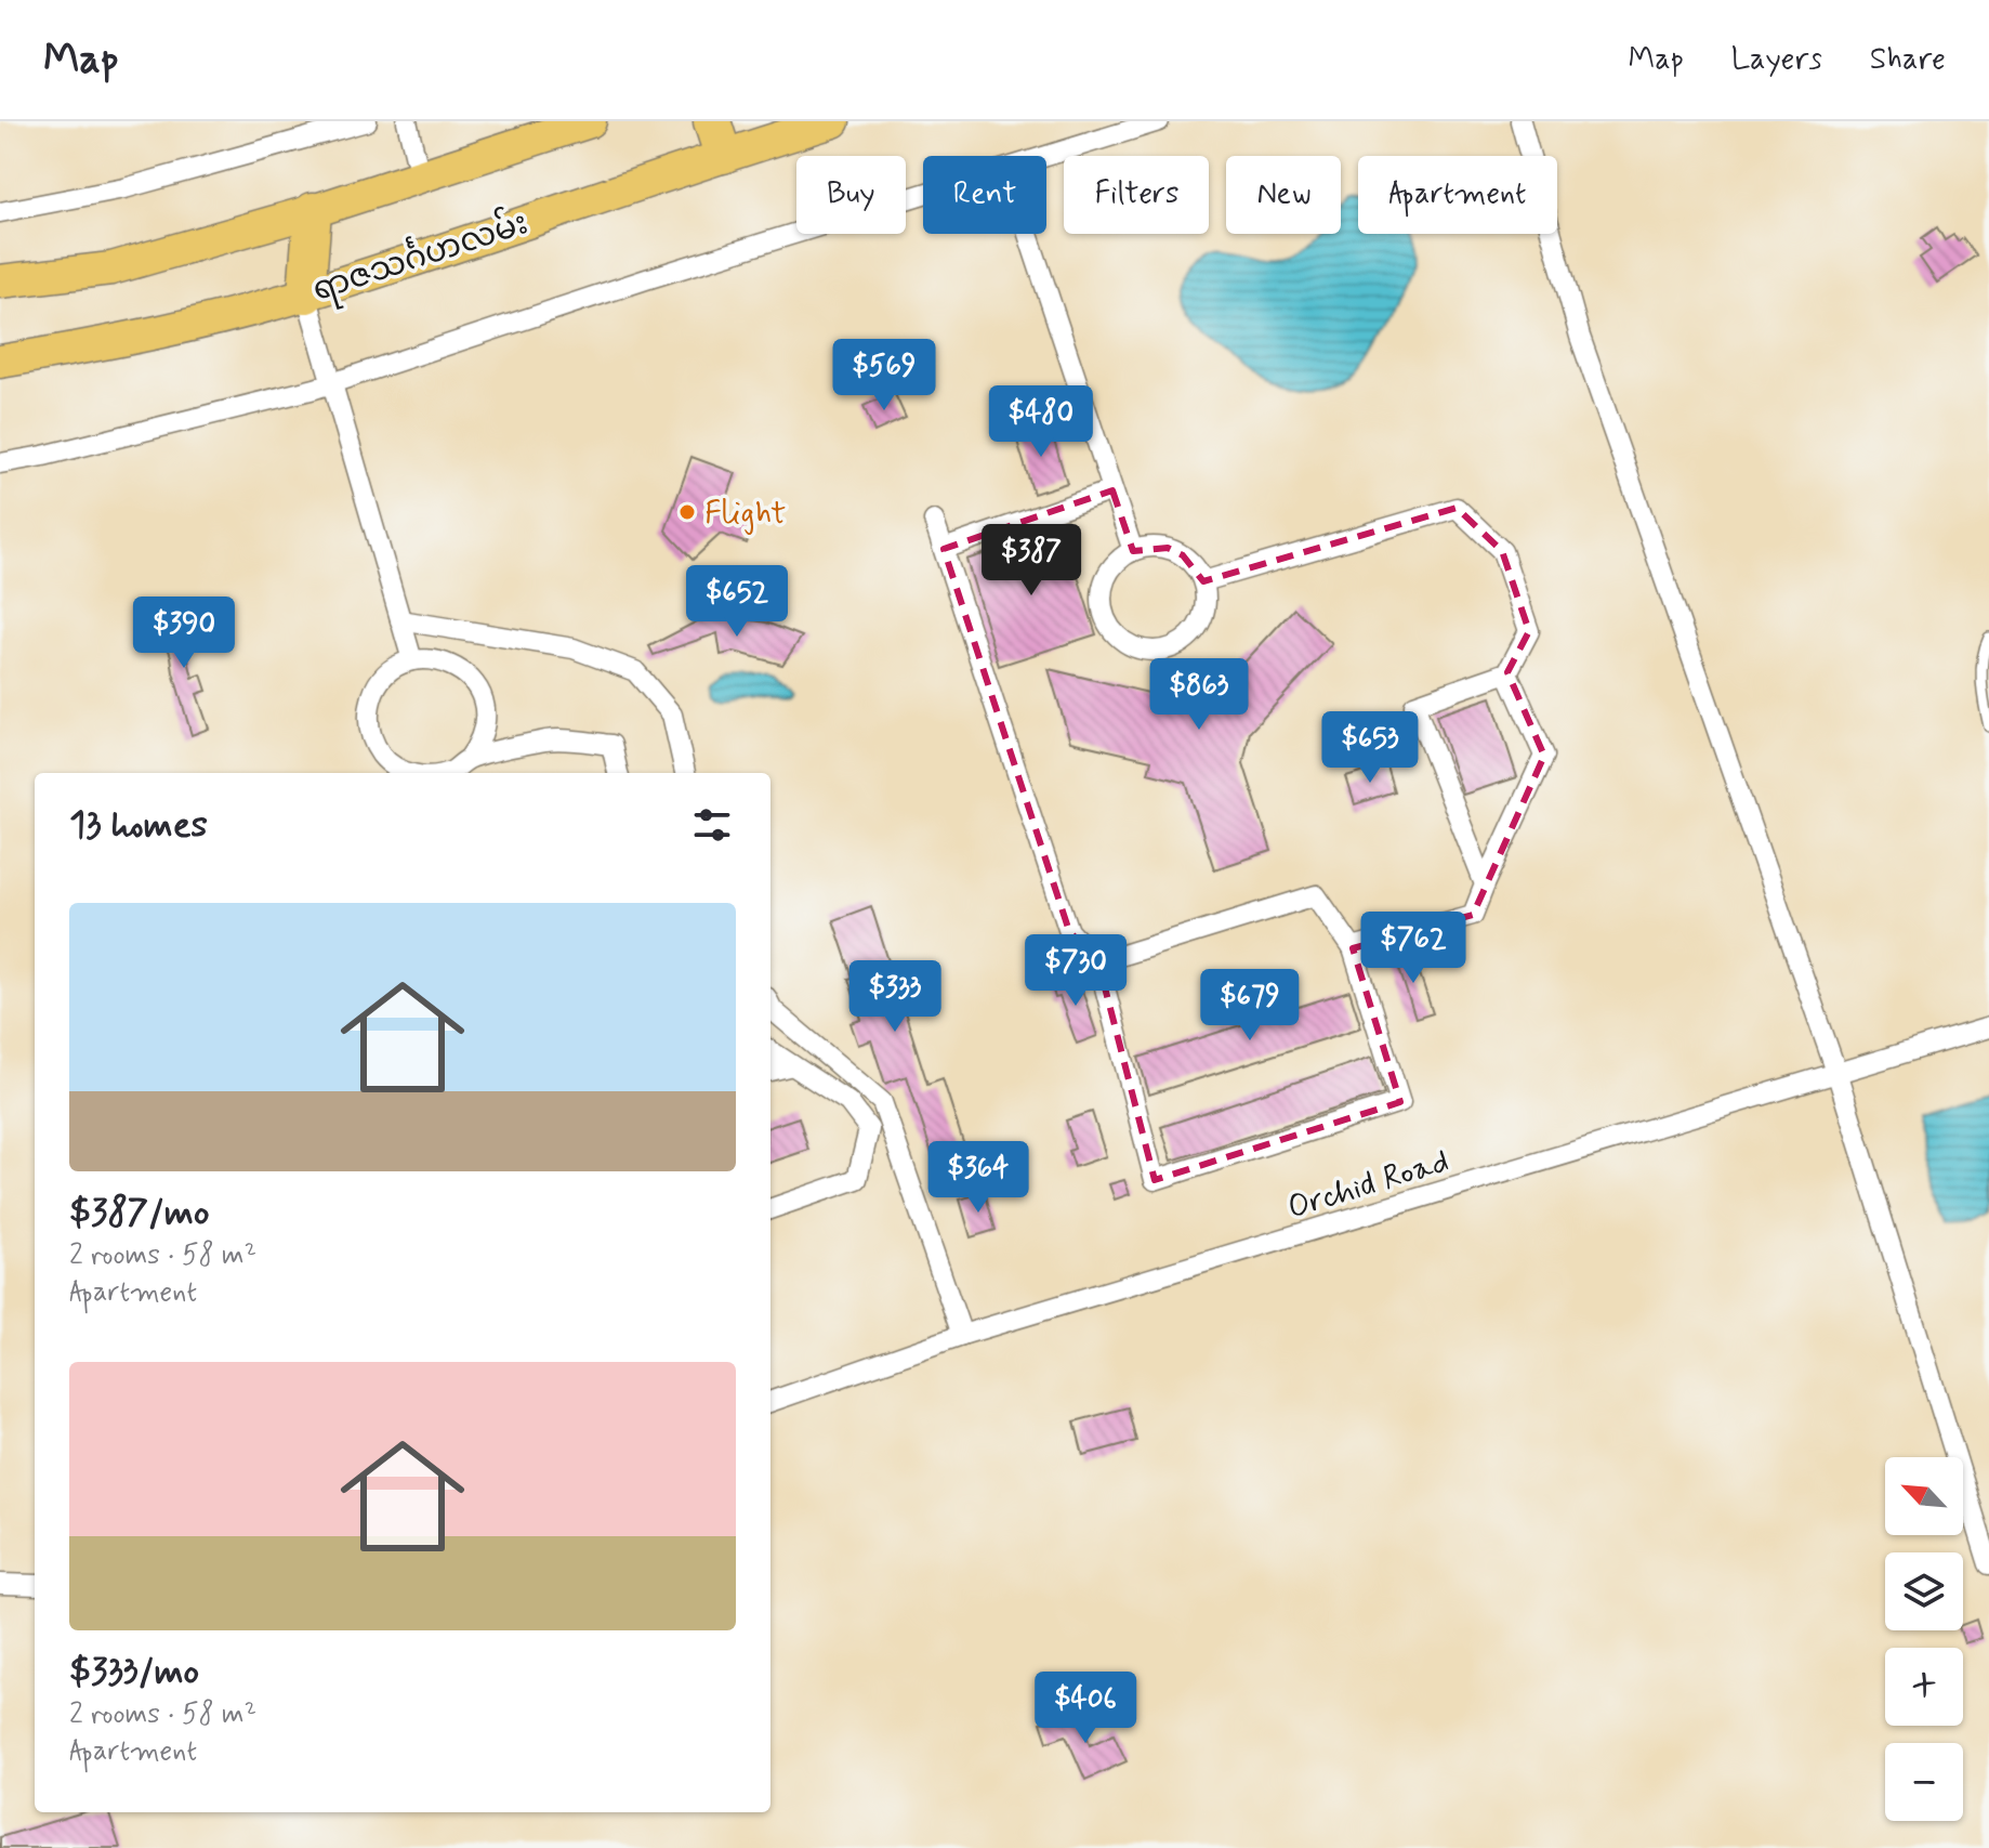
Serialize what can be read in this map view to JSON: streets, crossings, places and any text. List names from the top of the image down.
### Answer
{
  "streets": {
    "main road": ["ရာဇသင်္ဂဟလမ်း"],
    "street": ["Orchid Road"]
  },
  "places": ["Flight"],
  "north": "top left",
  "page": {
    "header": "Map",
    "nav": ["Map", "Layers", "Share"],
    "chip": [
      "Buy",
      "Rent",
      "Filters",
      "New",
      "Apartment"
    ],
    "price": [
      "$569",
      "$480",
      "$387",
      "$652",
      "$390",
      "$863",
      "$653",
      "$762",
      "$730",
      "$333",
      "$679",
      "$364",
      "$406"
    ],
    "heading": "13 homes",
    "list": [
      {
        "name": "$387/mo",
        "note": "2 rooms · 58 m² · Apartment"
      },
      {
        "name": "$333/mo",
        "note": "2 rooms · 58 m² · Apartment"
      }
    ],
    "map_buttons": ["+", "−"]
  }
}
